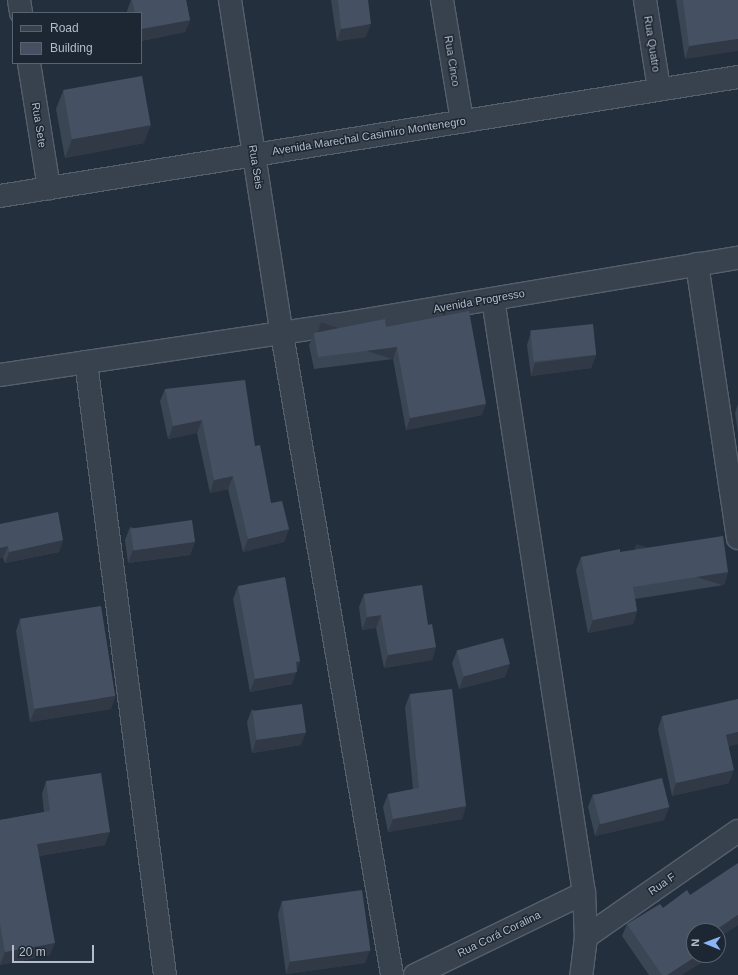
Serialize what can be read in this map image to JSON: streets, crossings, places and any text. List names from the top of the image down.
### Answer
{
  "streets": {
    "street": [
      "Rua Quatro",
      "Rua Cinco",
      "Rua Sete",
      "Avenida Marechal Casimiro Montenegro",
      "Rua Seis",
      "Avenida Progresso",
      "Rua F",
      "Rua Corá Coralina"
    ]
  },
  "crossings": [
    ["Rua Quatro", "Avenida Marechal Casimiro Montenegro"],
    ["Rua Cinco", "Avenida Marechal Casimiro Montenegro"],
    ["Rua Sete", "Avenida Marechal Casimiro Montenegro"],
    ["Avenida Marechal Casimiro Montenegro", "Rua Seis"],
    ["Rua Seis", "Avenida Progresso"]
  ],
  "legend": ["Road", "Building"],
  "scale_bar": "20 m",
  "north": "left"
}
